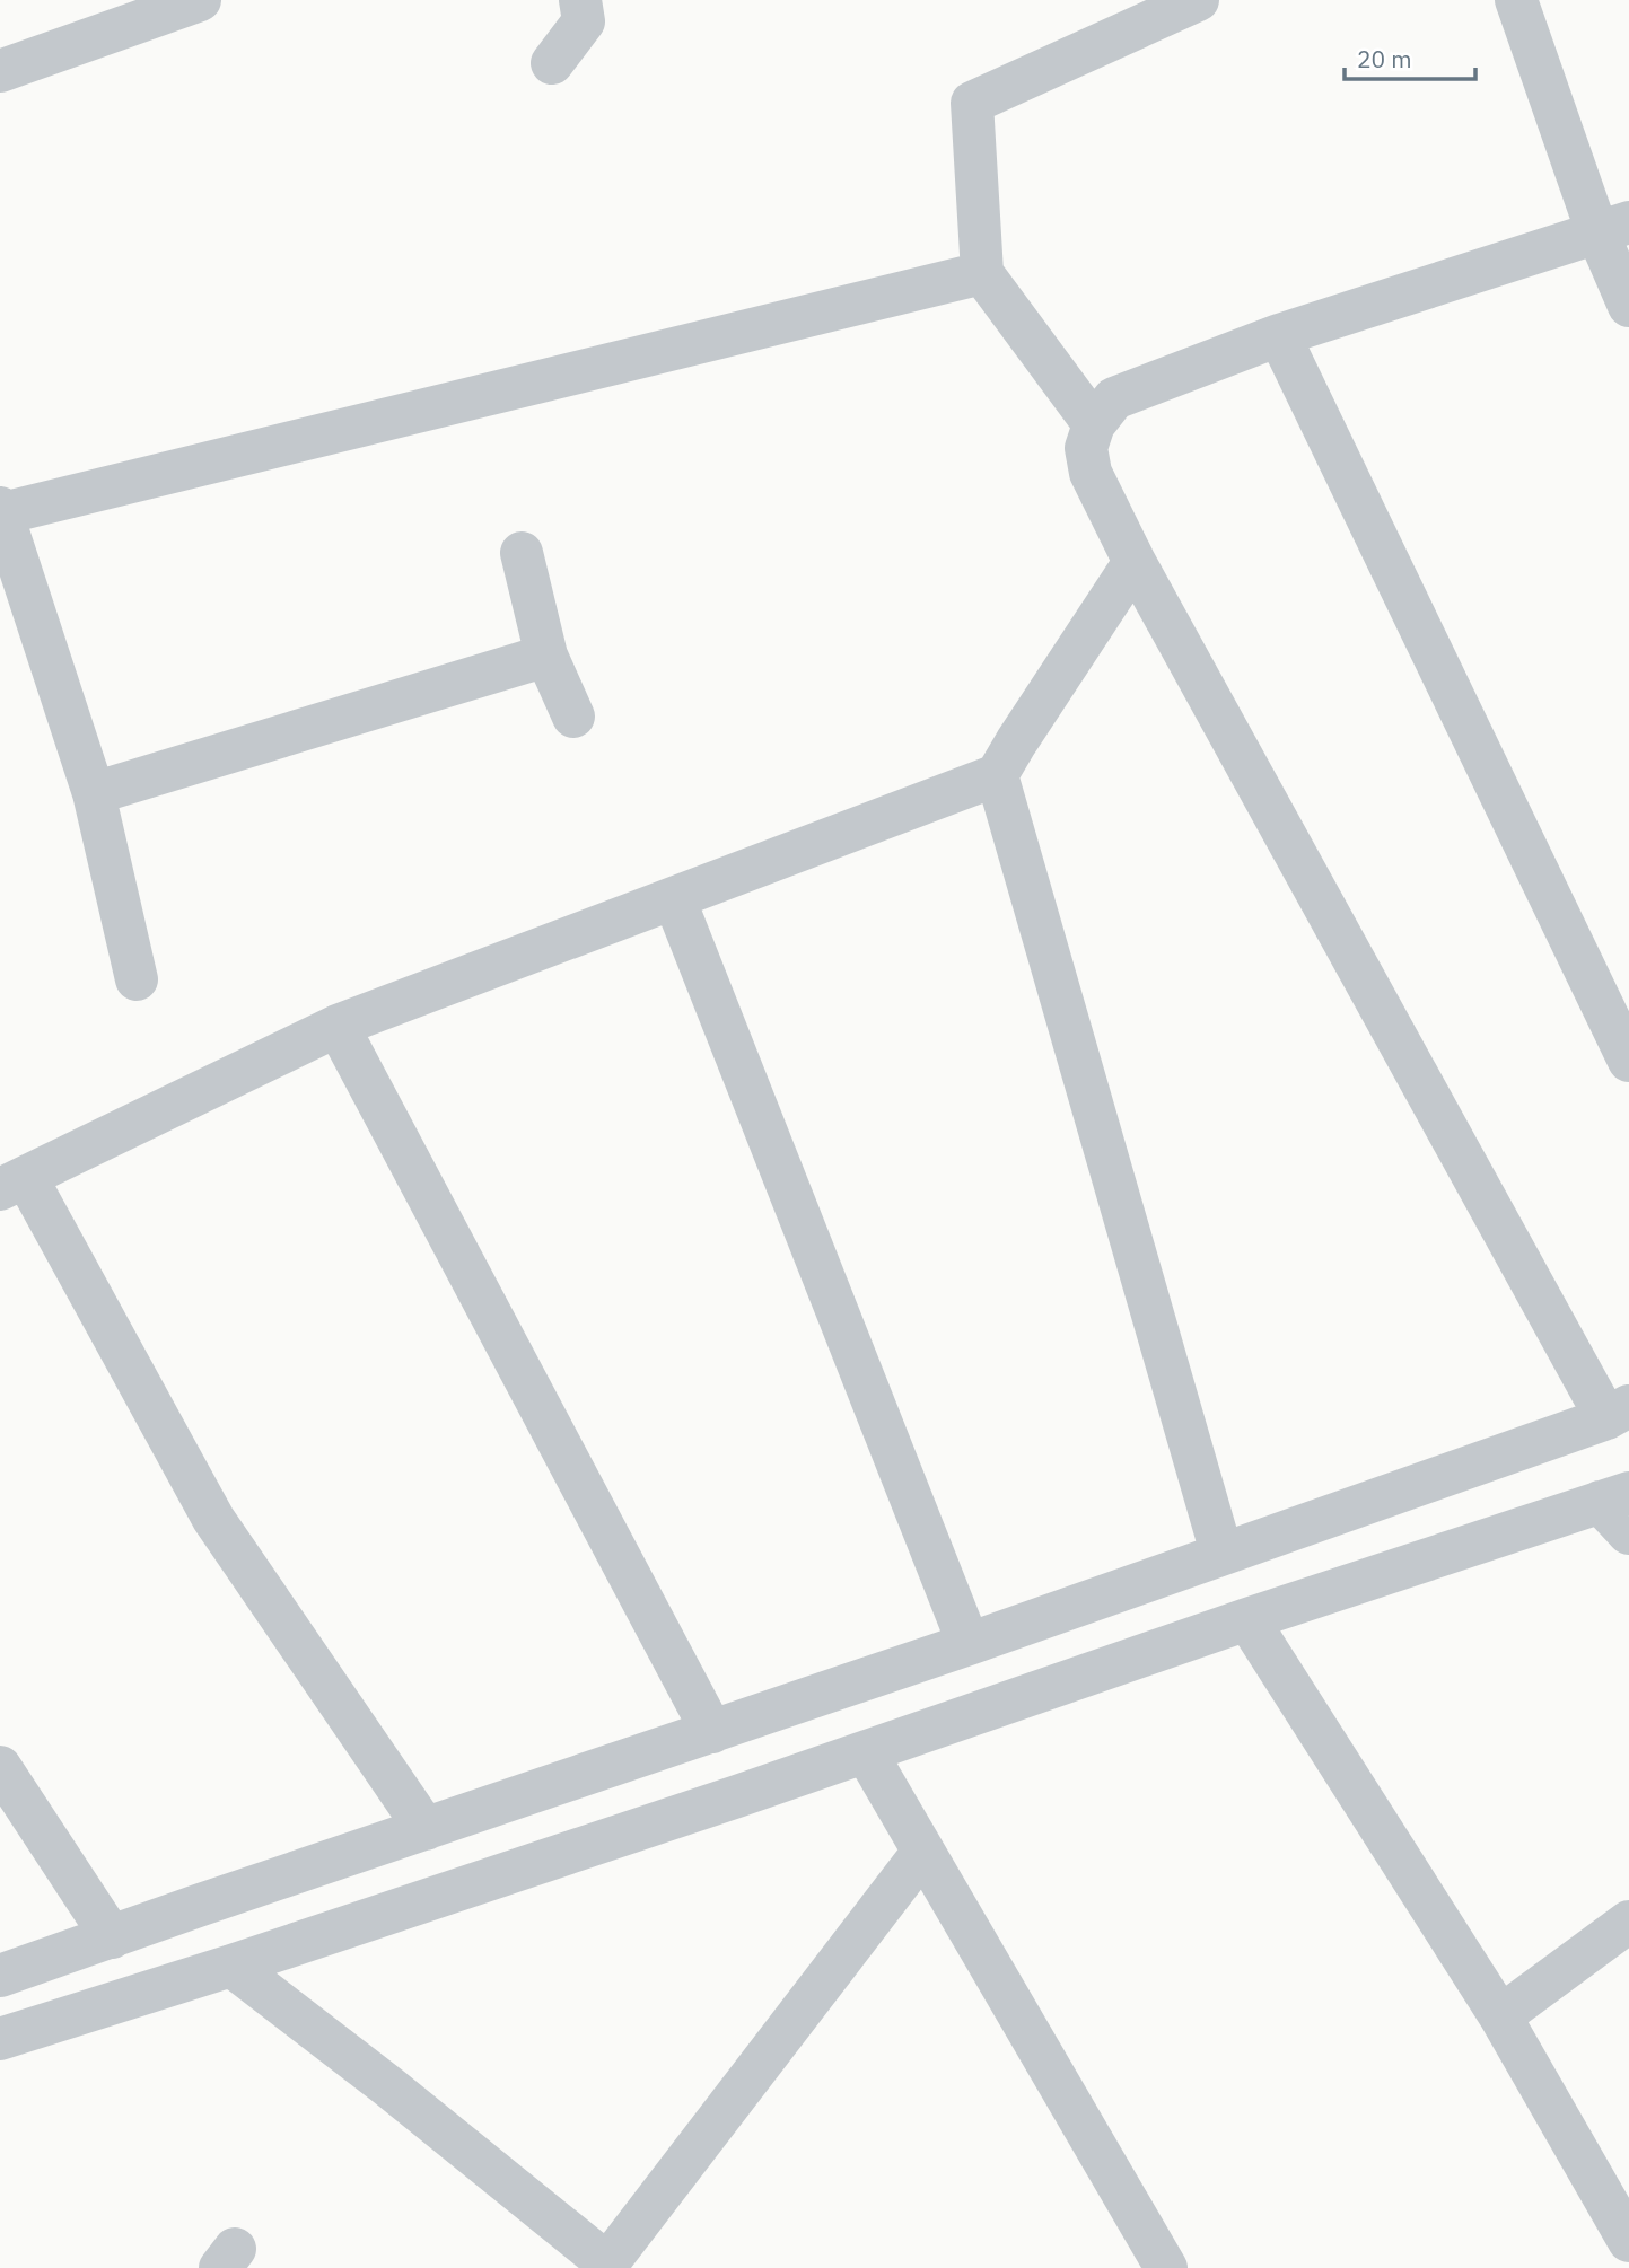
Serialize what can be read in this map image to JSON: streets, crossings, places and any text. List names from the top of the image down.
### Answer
{
  "scale_bar": "20 m"
}
